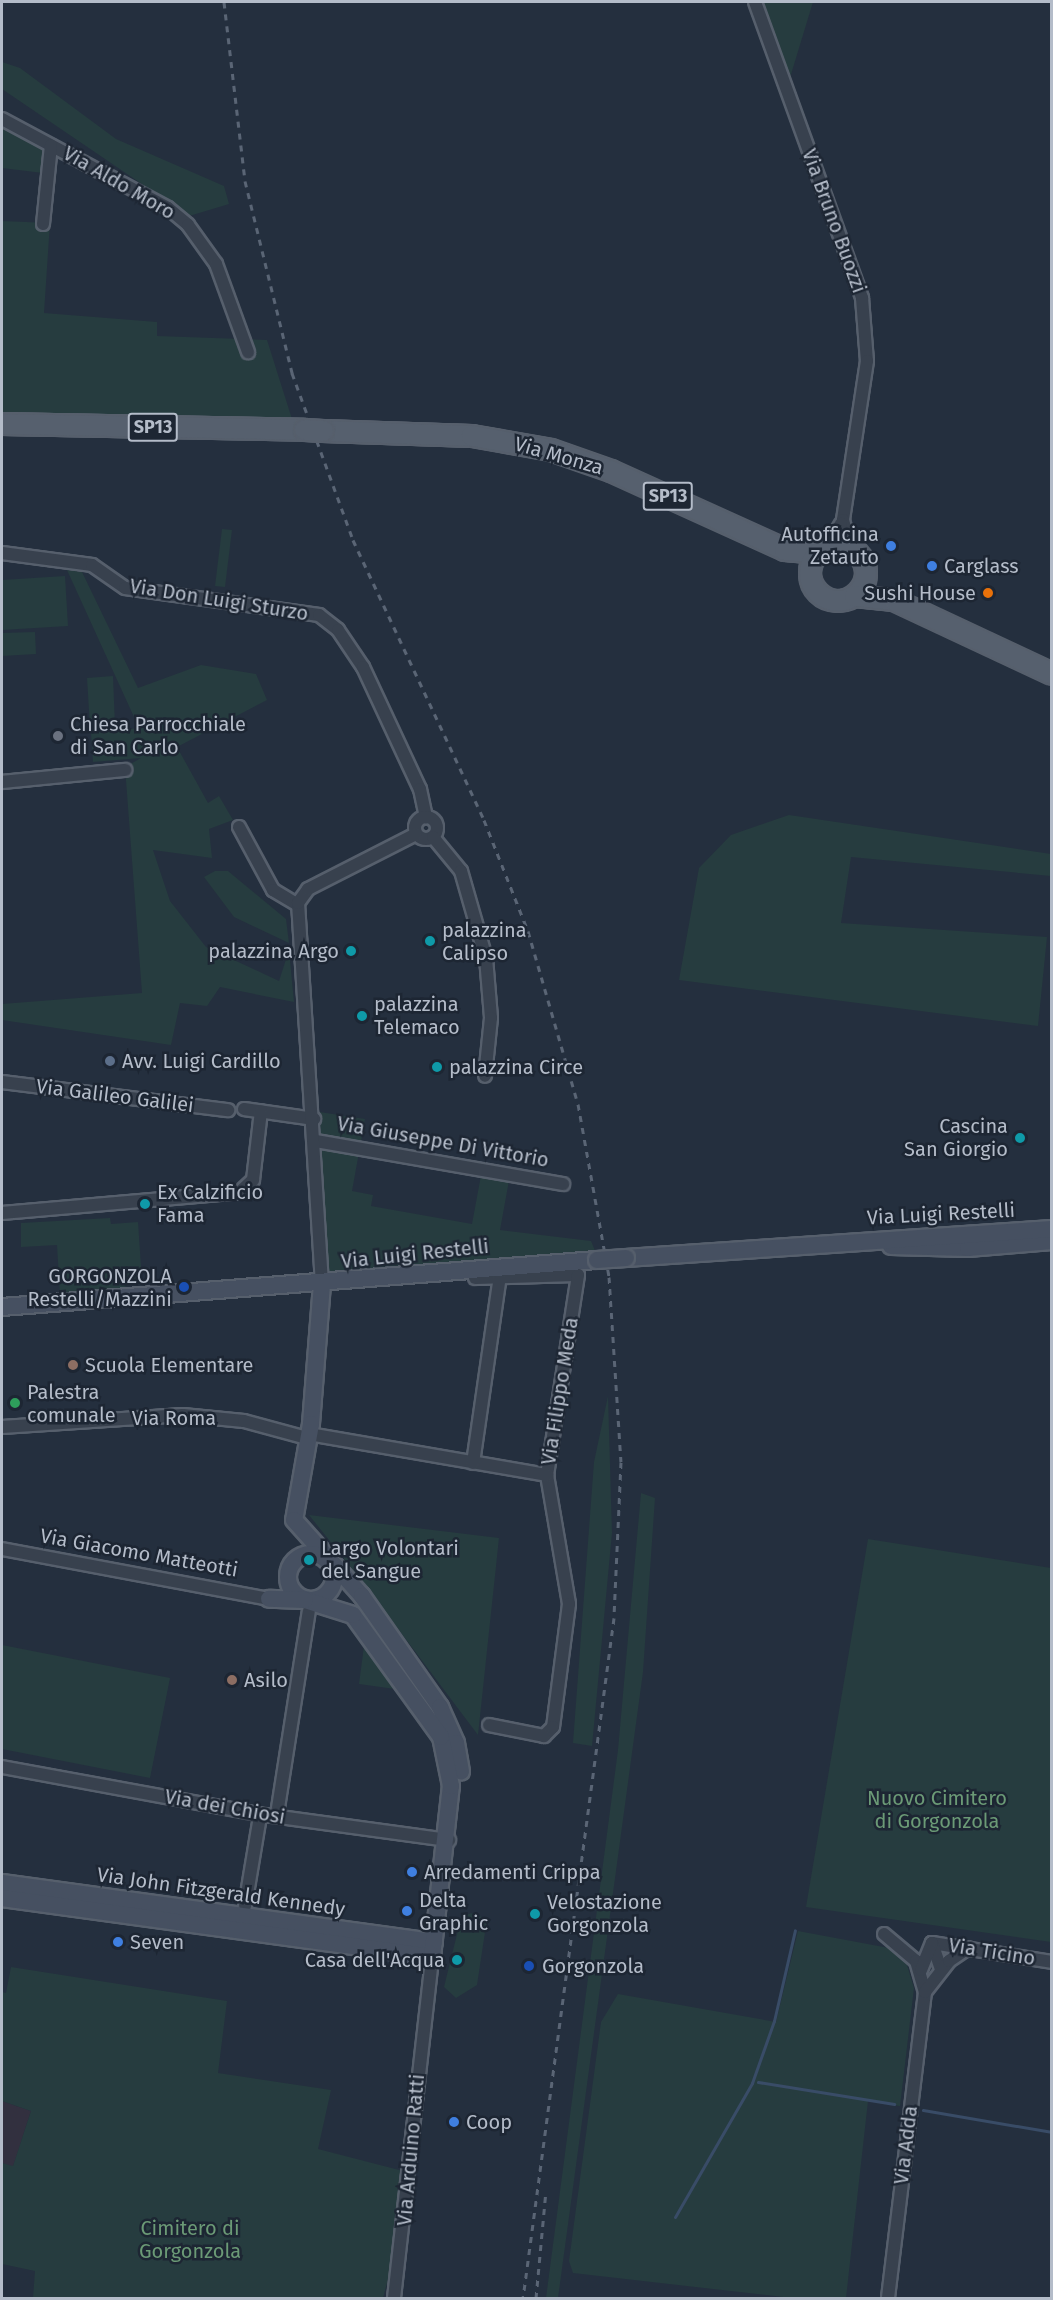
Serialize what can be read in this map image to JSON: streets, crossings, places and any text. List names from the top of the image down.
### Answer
{
  "streets": {
    "main road": ["SP13", "Via Monza"],
    "street": [
      "Via Aldo Moro",
      "Via Bruno Buozzi",
      "Via Don Luigi Sturzo",
      "Via Galileo Galilei",
      "Via Giuseppe Di Vittorio",
      "Via Luigi Restelli",
      "Via Filippo Meda",
      "Via Roma",
      "Via Giacomo Matteotti",
      "Via dei Chiosi",
      "Via John Fitzgerald Kennedy",
      "Via Ticino",
      "Via Adda",
      "Via Arduino Ratti"
    ]
  },
  "crossings": [
    ["Via Bruno Buozzi", "Via Monza"],
    ["Via Giuseppe Di Vittorio", "Via Luigi Restelli"],
    ["Via Giuseppe Di Vittorio", "Via Roma"],
    ["Via Luigi Restelli", "Via Filippo Meda"],
    ["Via Filippo Meda", "Via Roma"],
    ["Via John Fitzgerald Kennedy", "Via Arduino Ratti"],
    ["Via Ticino", "Via Adda"]
  ],
  "parks": ["Nuovo Cimitero di Gorgonzola", "Cimitero di Gorgonzola"],
  "places": [
    "Autofficina Zetauto",
    "Carglass",
    "Sushi House",
    "Chiesa Parrocchiale di San Carlo",
    "palazzina Calipso",
    "palazzina Argo",
    "palazzina Telemaco",
    "Avv. Luigi Cardillo",
    "palazzina Circe",
    "Cascina San Giorgio",
    "Ex Calzificio Fama",
    "GORGONZOLA Restelli/Mazzini",
    "Scuola Elementare",
    "Palestra comunale",
    "Largo Volontari del Sangue",
    "Asilo",
    "Arredamenti Crippa",
    "Delta Graphic",
    "Velostazione Gorgonzola",
    "Seven",
    "Casa dell'Acqua",
    "Gorgonzola",
    "Coop"
  ]
}
